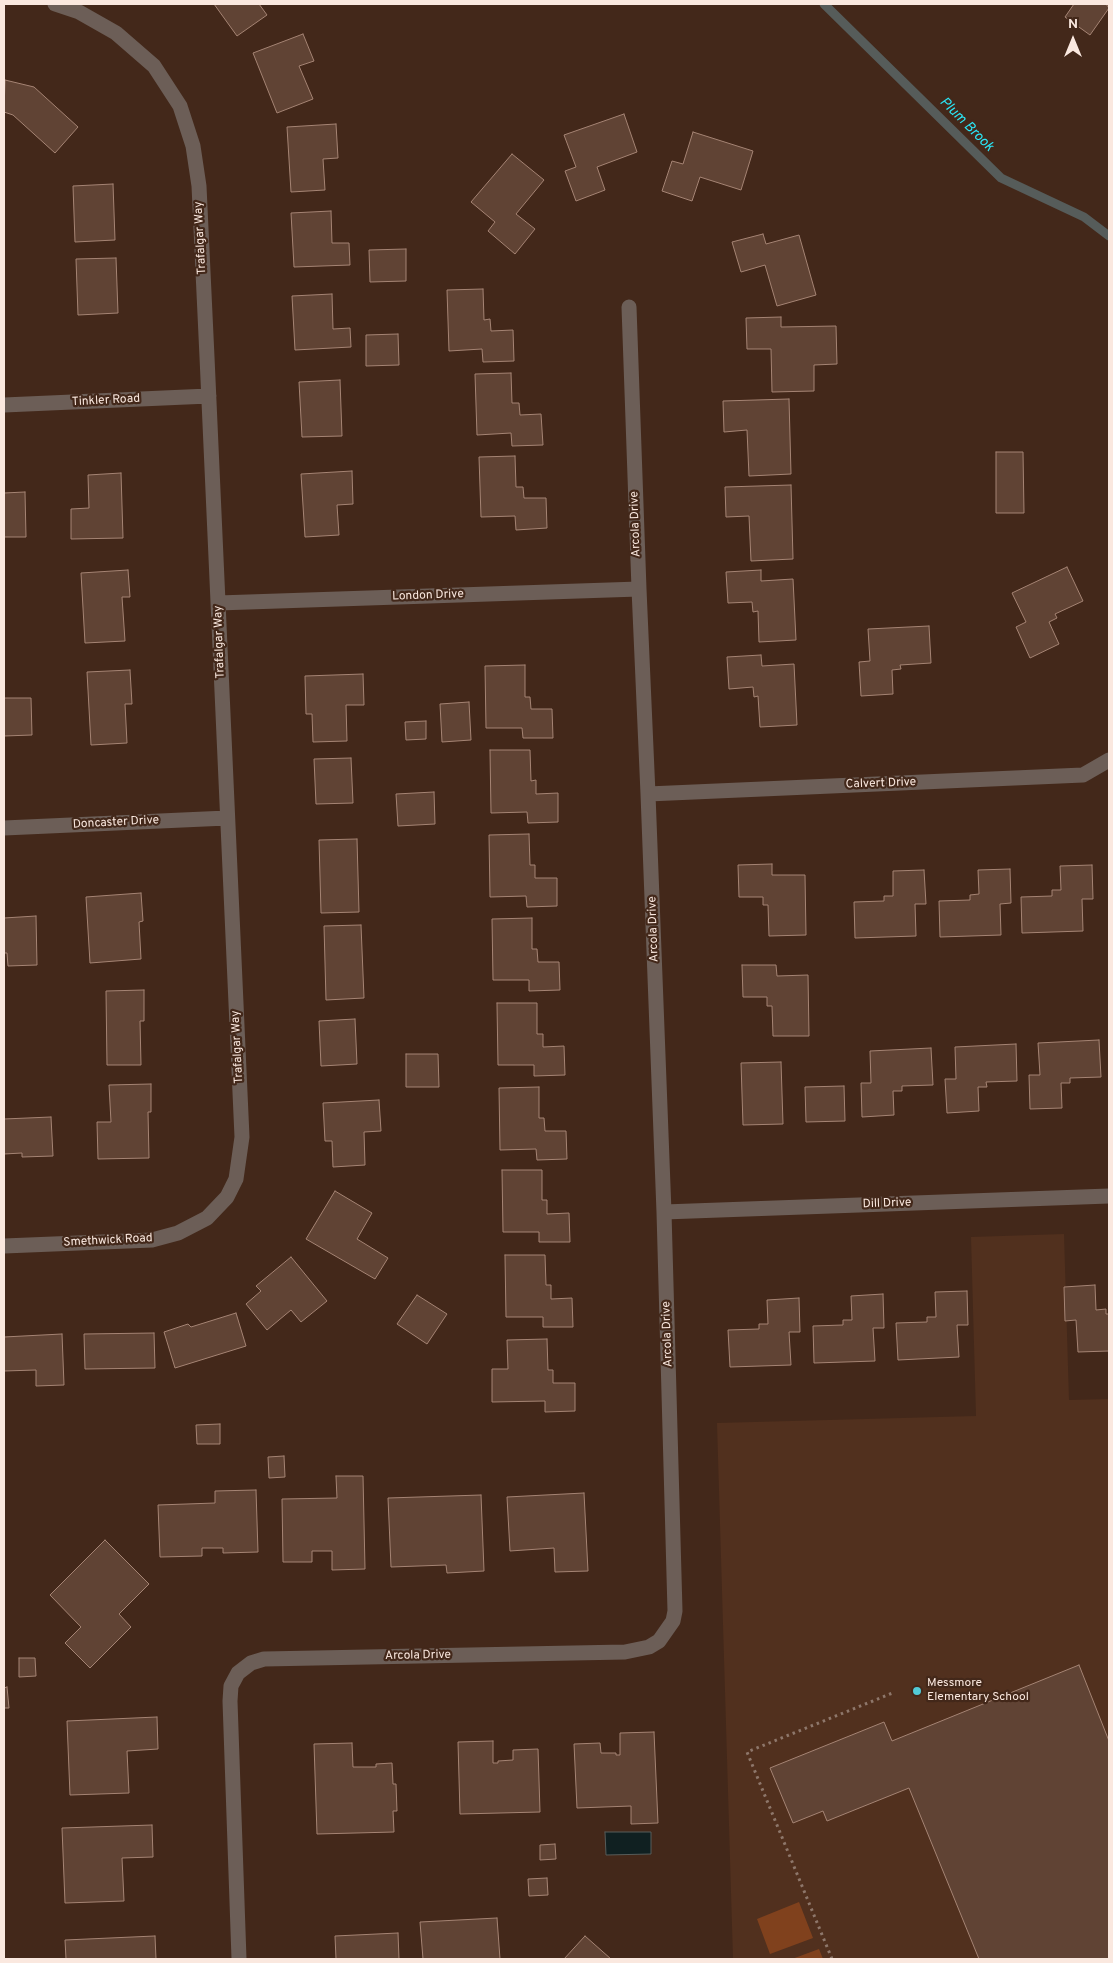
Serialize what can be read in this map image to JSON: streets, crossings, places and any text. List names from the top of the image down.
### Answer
{
  "streets": {
    "street": [
      "Trafalgar Way",
      "Tinkler Road",
      "Arcola Drive",
      "London Drive",
      "Calvert Drive",
      "Doncaster Drive",
      "Dill Drive",
      "Smethwick Road"
    ]
  },
  "crossings": [
    ["Trafalgar Way", "Tinkler Road"],
    ["Trafalgar Way", "London Drive"],
    ["Trafalgar Way", "Doncaster Drive"],
    ["Trafalgar Way", "Smethwick Road"],
    ["Arcola Drive", "London Drive"],
    ["Arcola Drive", "Calvert Drive"],
    ["Arcola Drive", "Dill Drive"]
  ],
  "water": ["Plum Brook"],
  "places": ["Messmore Elementary School"],
  "north": "top"
}
